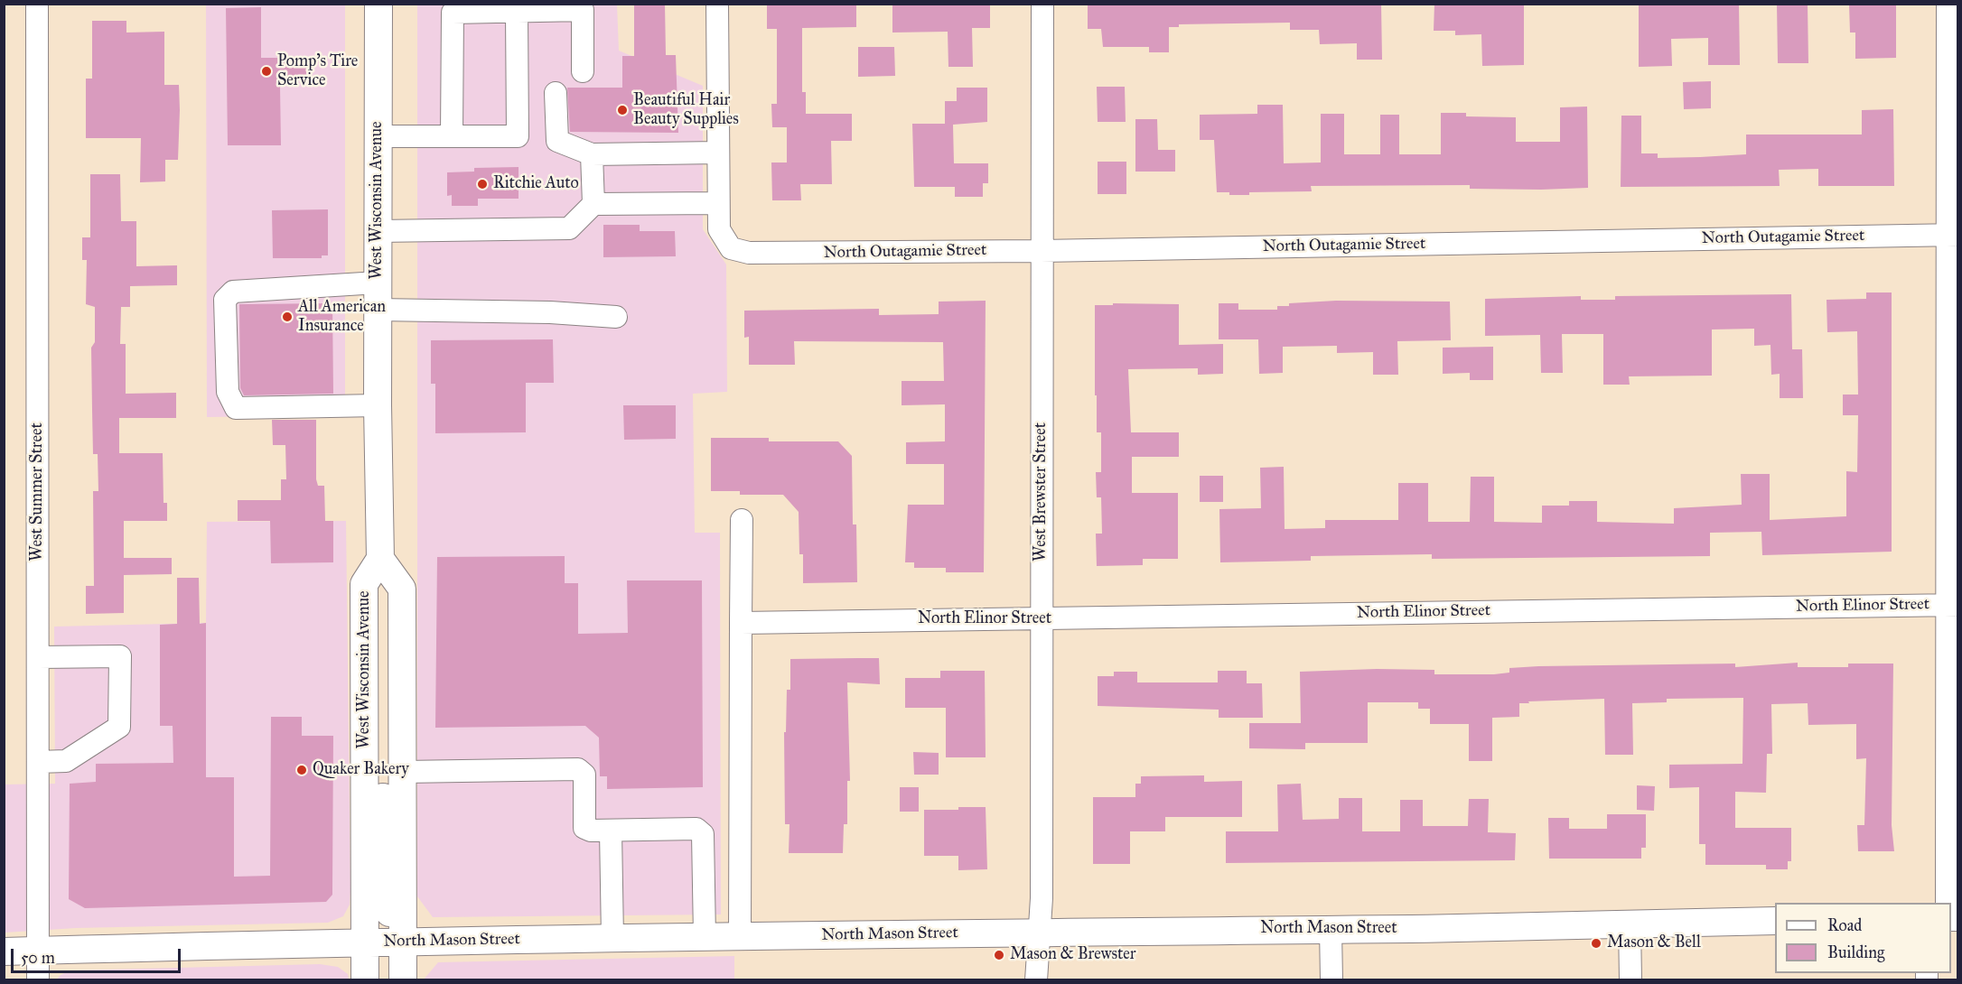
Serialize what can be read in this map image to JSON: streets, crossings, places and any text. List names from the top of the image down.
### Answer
{
  "streets": {
    "main road": ["West Wisconsin Avenue", "North Mason Street"],
    "street": [
      "North Outagamie Street",
      "West Summer Street",
      "West Brewster Street",
      "North Elinor Street"
    ]
  },
  "crossings": [
    ["West Wisconsin Avenue", "North Mason Street"],
    ["North Outagamie Street", "West Brewster Street"],
    ["West Summer Street", "North Mason Street"],
    ["West Brewster Street", "North Elinor Street"],
    ["West Brewster Street", "North Mason Street"]
  ],
  "places": [
    "Pomp's Tire Service",
    "Beautiful Hair Beauty Supplies",
    "Ritchie Auto",
    "All American Insurance",
    "Quaker Bakery",
    "Mason & Bell",
    "Mason & Brewster"
  ],
  "legend": ["Road", "Building"],
  "scale_bar": "50 m"
}
